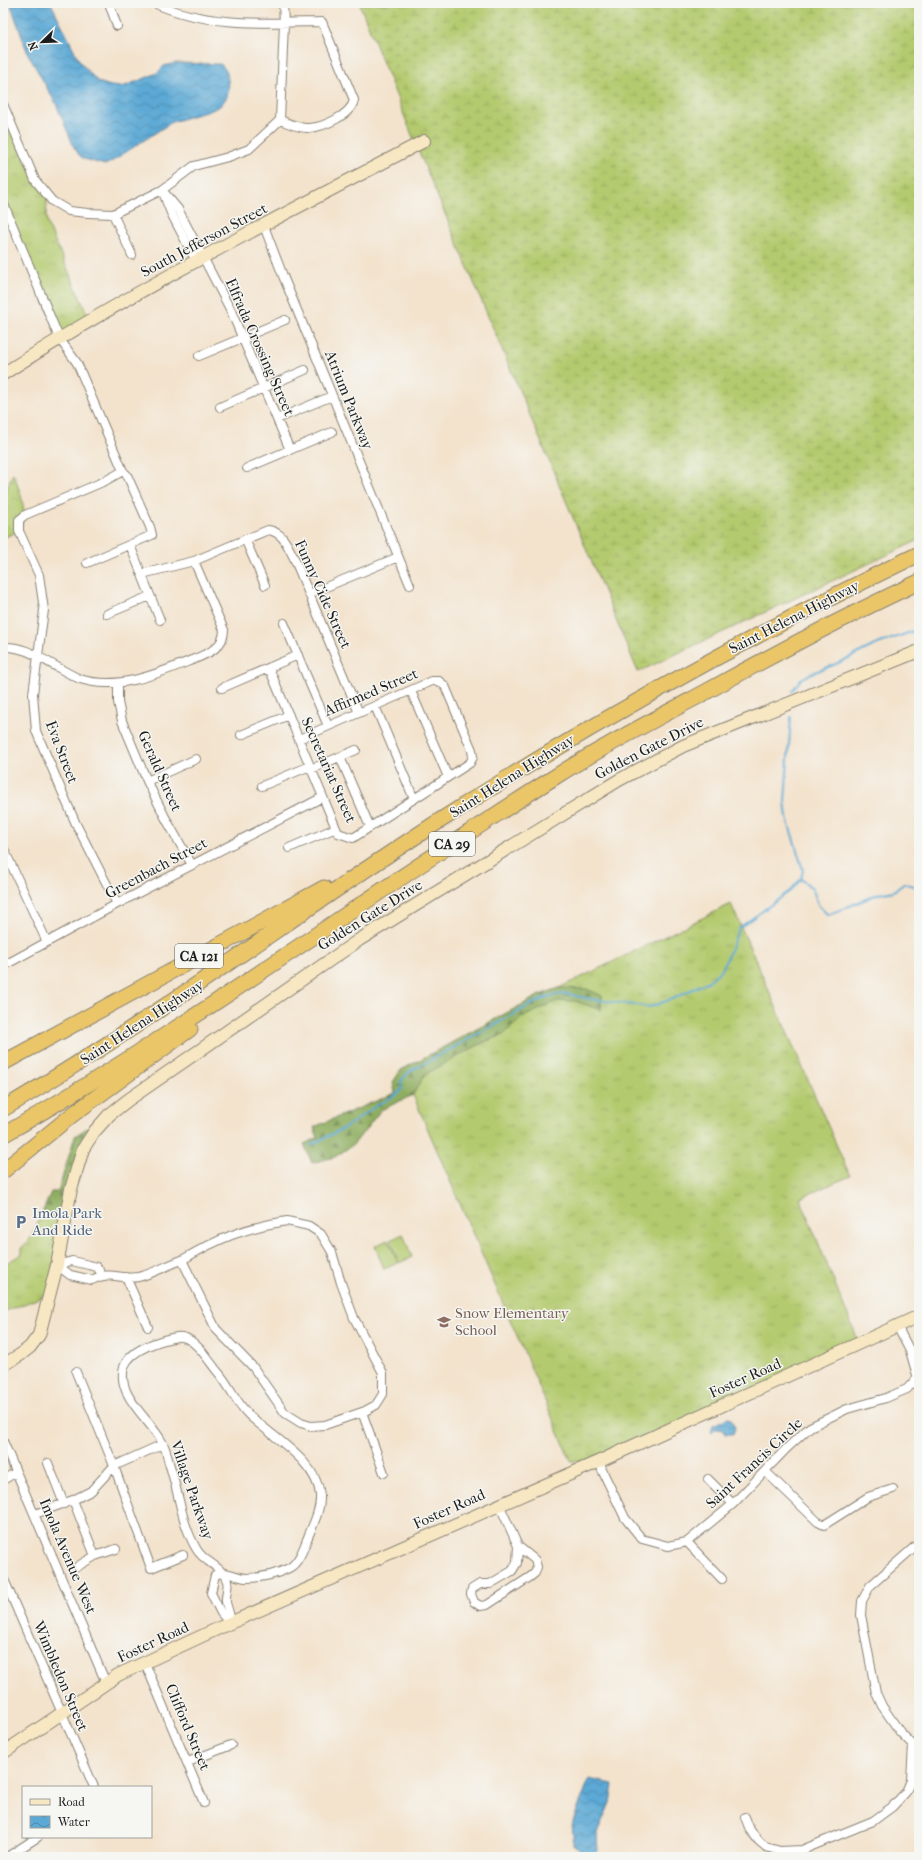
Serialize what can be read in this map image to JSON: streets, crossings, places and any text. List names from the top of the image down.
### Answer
{
  "streets": {
    "highway": ["Saint Helena Highway", "CA 29", "CA 121"],
    "street": [
      "South Jefferson Street",
      "Elfrada Crossing Street",
      "Atrium Parkway",
      "Funny Cide Street",
      "Affirmed Street",
      "Golden Gate Drive",
      "Eva Street",
      "Secretariat Street",
      "Gerald Street",
      "Greenbach Street",
      "Foster Road",
      "Saint Francis Circle",
      "Village Parkway",
      "Imola Avenue West",
      "Wimbledon Street",
      "Clifford Street"
    ]
  },
  "crossings": [
    ["South Jefferson Street", "Elfrada Crossing Street"],
    ["South Jefferson Street", "Atrium Parkway"],
    ["Funny Cide Street", "Affirmed Street"],
    ["Saint Helena Highway", "CA 121"],
    ["Affirmed Street", "Secretariat Street"],
    ["Eva Street", "Greenbach Street"],
    ["Secretariat Street", "Greenbach Street"],
    ["Gerald Street", "Greenbach Street"],
    ["Foster Road", "Saint Francis Circle"],
    ["Foster Road", "Imola Avenue West"],
    ["Foster Road", "Wimbledon Street"],
    ["Foster Road", "Clifford Street"]
  ],
  "places": {
    "parking": ["Imola Park And Ride"],
    "school or university": ["Snow Elementary School"]
  },
  "legend": ["Road", "Water"],
  "north": "bottom left"
}
